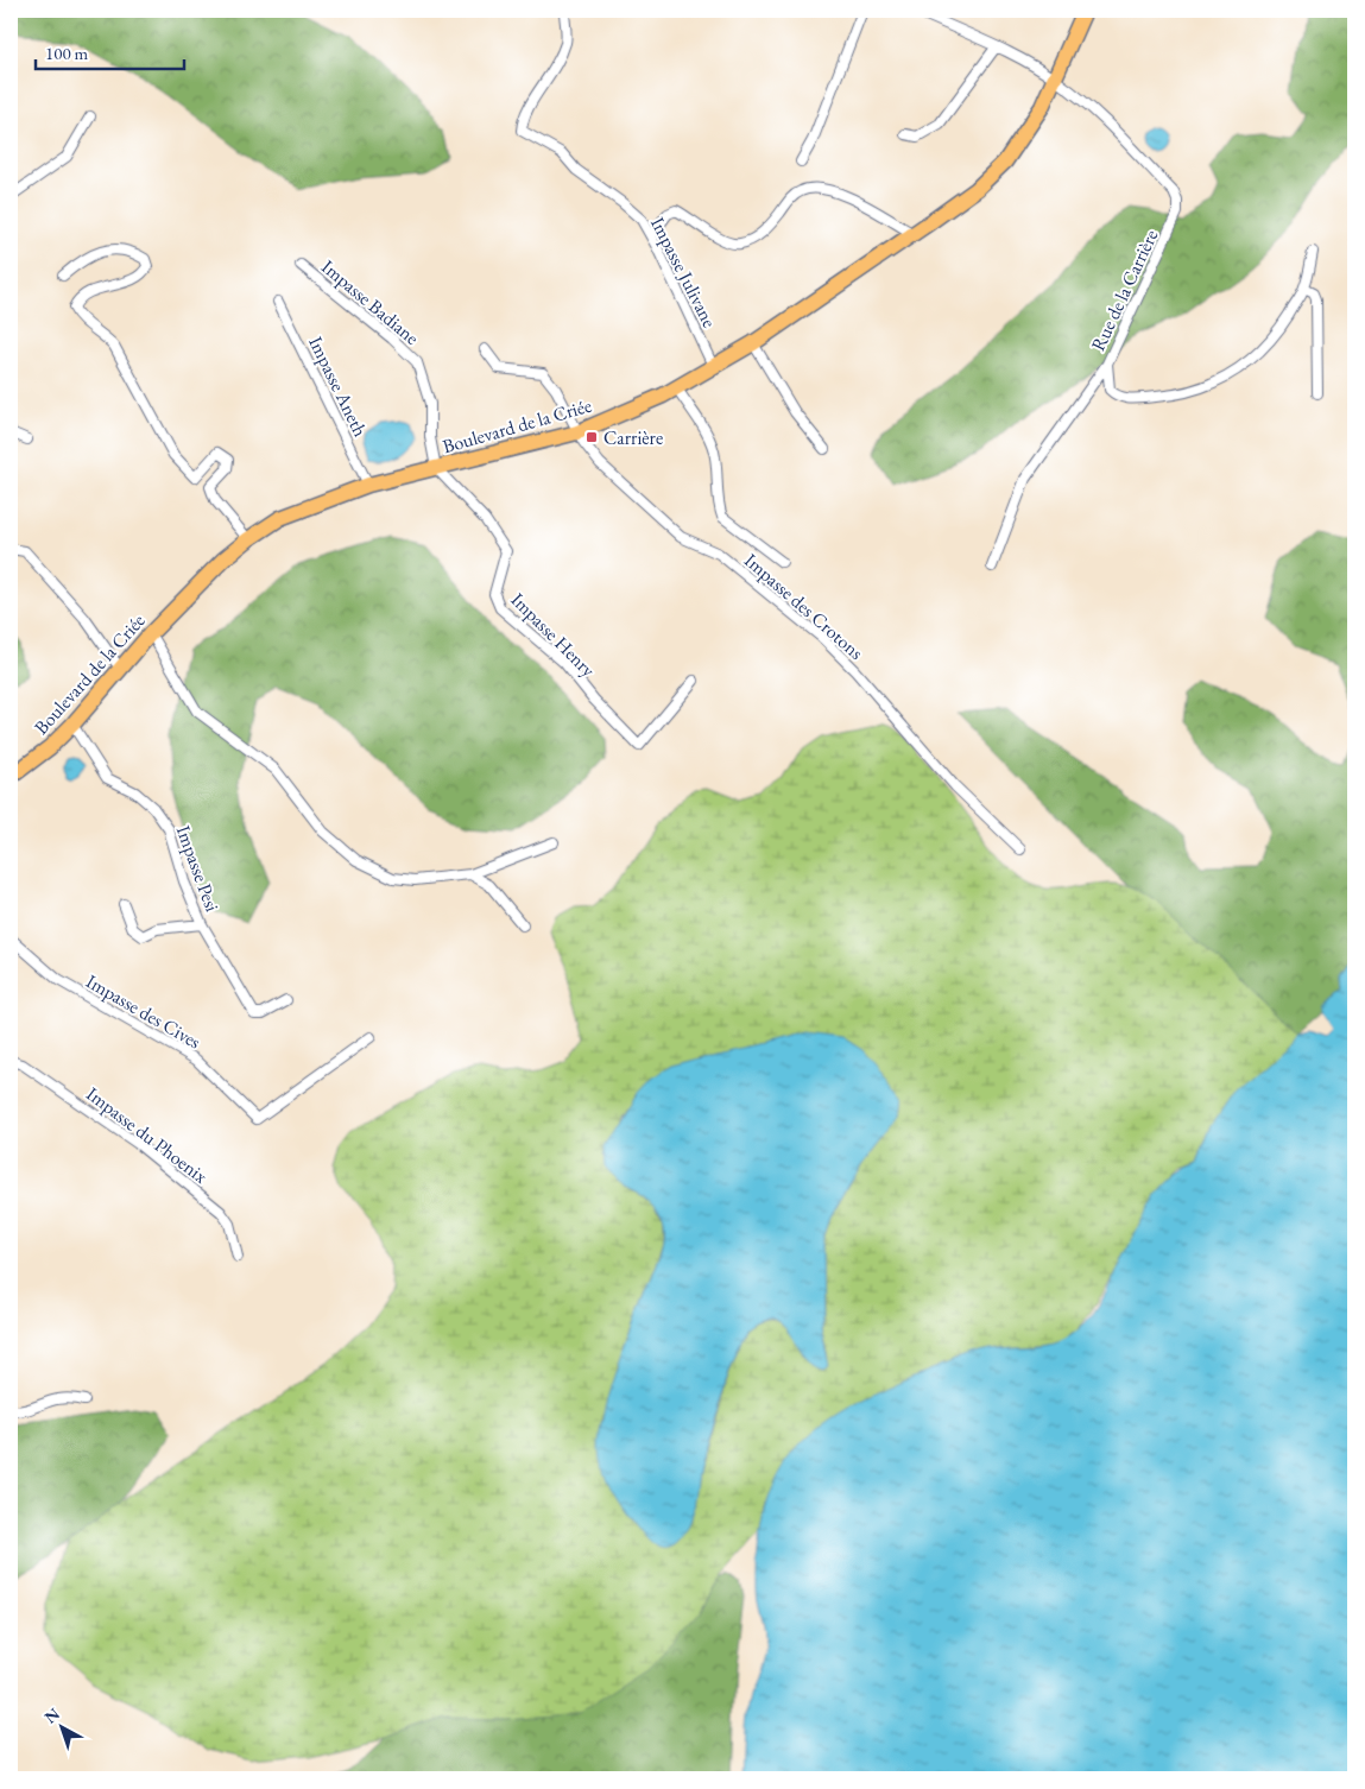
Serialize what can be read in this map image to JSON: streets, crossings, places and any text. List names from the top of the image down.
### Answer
{
  "streets": {
    "main road": ["Boulevard de la Criée"],
    "street": [
      "Impasse Julivane",
      "Rue de la Carrière",
      "Impasse Badiane",
      "Impasse Aneth",
      "Impasse des Crotons",
      "Impasse Henry",
      "Impasse Pesi",
      "Impasse des Cives",
      "Impasse du Phoenix"
    ]
  },
  "crossings": [
    ["Impasse Julivane", "Boulevard de la Criée"],
    ["Rue de la Carrière", "Boulevard de la Criée"],
    ["Impasse Badiane", "Boulevard de la Criée"],
    ["Impasse Badiane", "Impasse Henry"],
    ["Impasse Aneth", "Boulevard de la Criée"],
    ["Boulevard de la Criée", "Impasse des Crotons"],
    ["Boulevard de la Criée", "Impasse Henry"],
    ["Boulevard de la Criée", "Impasse Pesi"]
  ],
  "places": {
    "transit": ["Carrière"]
  },
  "scale_bar": "100 m",
  "north": "top left"
}
